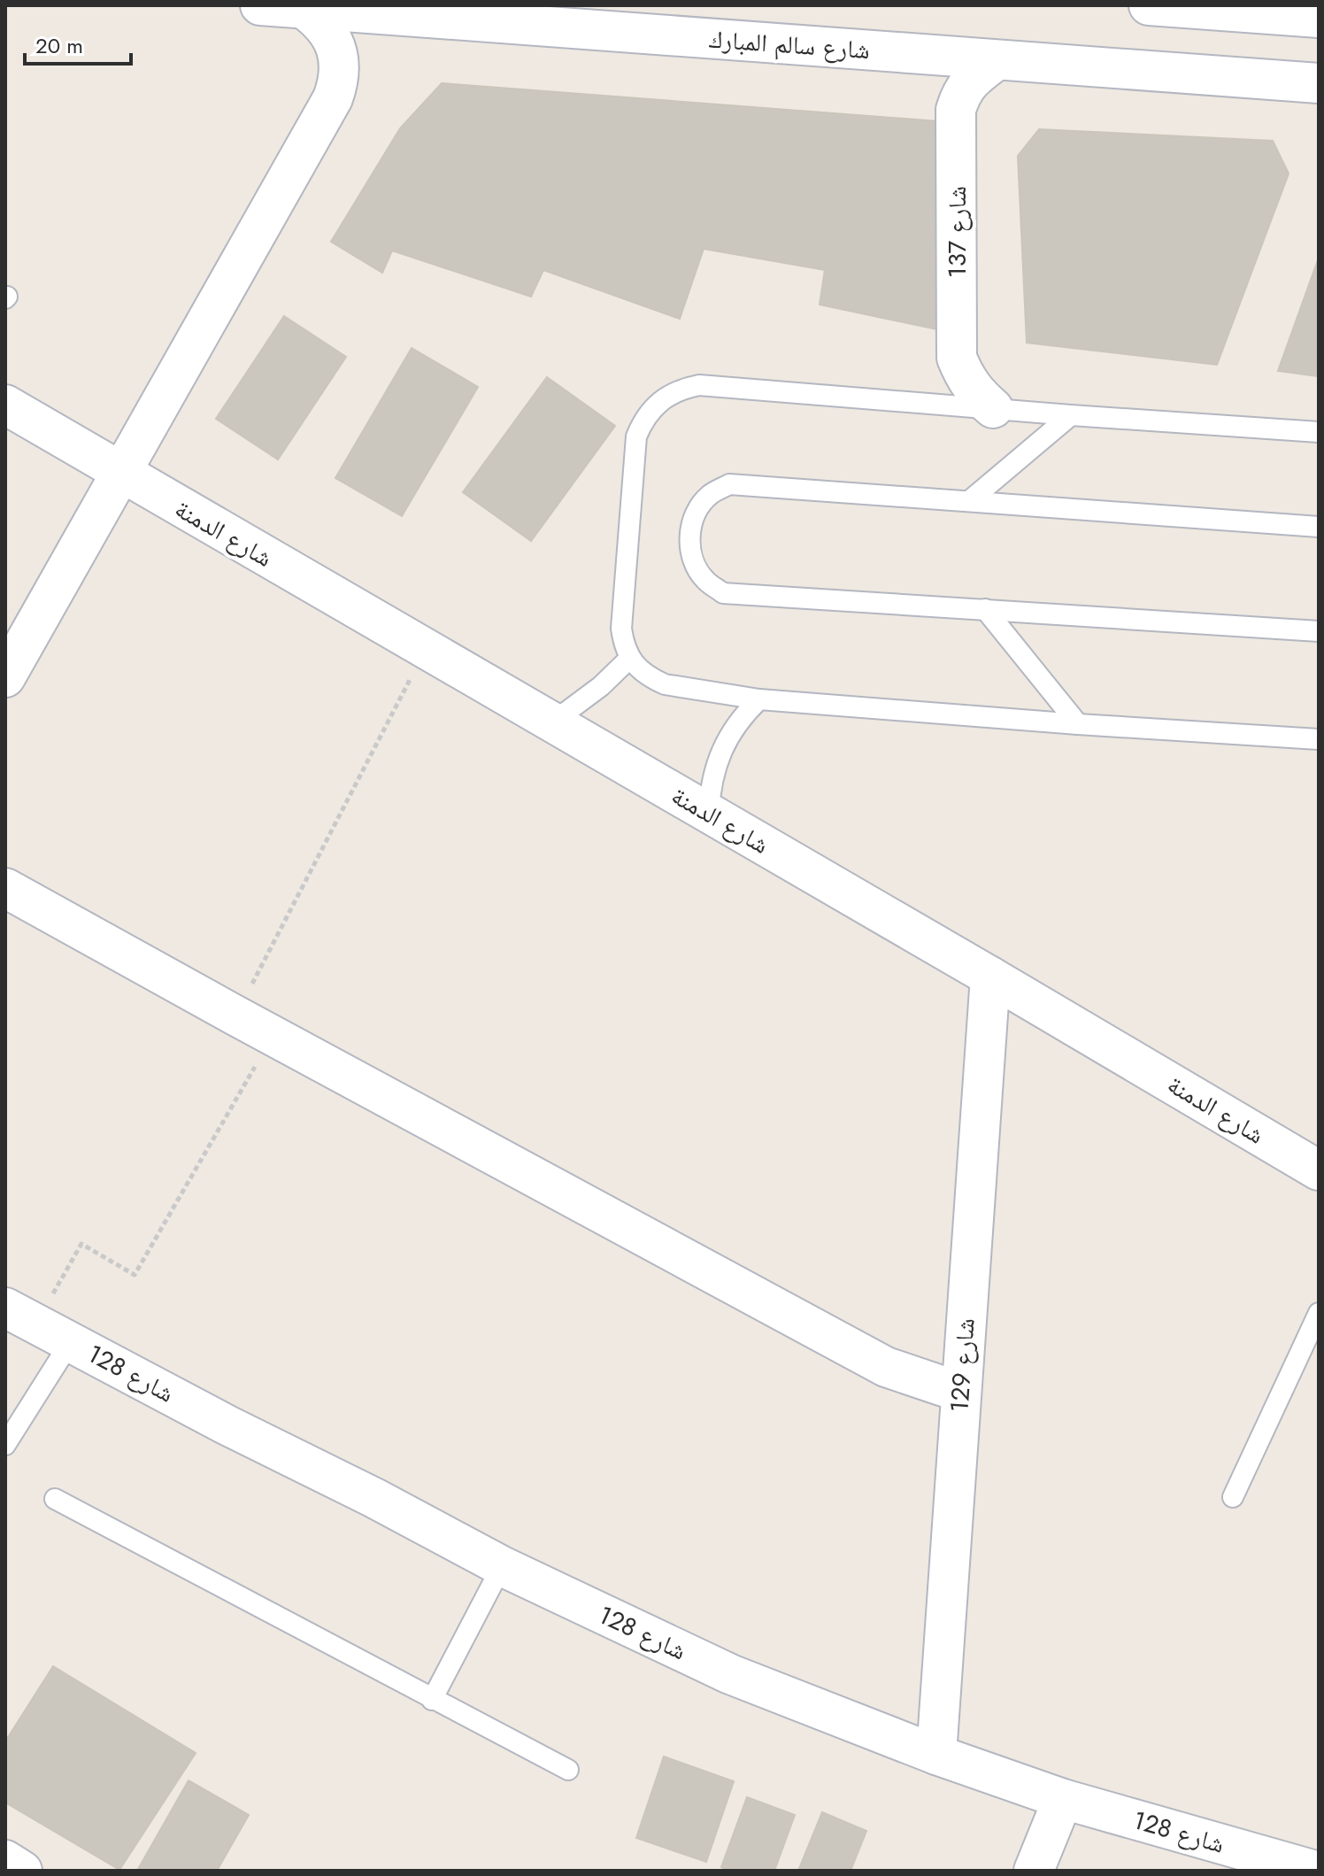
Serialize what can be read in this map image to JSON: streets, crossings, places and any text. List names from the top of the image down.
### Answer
{
  "streets": {
    "street": [
      "شارع سالم المبارك",
      "شارع 137",
      "شارع الدمنة",
      "شارع 129",
      "شارع 128"
    ]
  },
  "crossings": [
    ["شارع سالم المبارك", "شارع 137"],
    ["شارع الدمنة", "شارع 129"],
    ["شارع 129", "شارع 128"]
  ],
  "scale_bar": "20 m"
}
